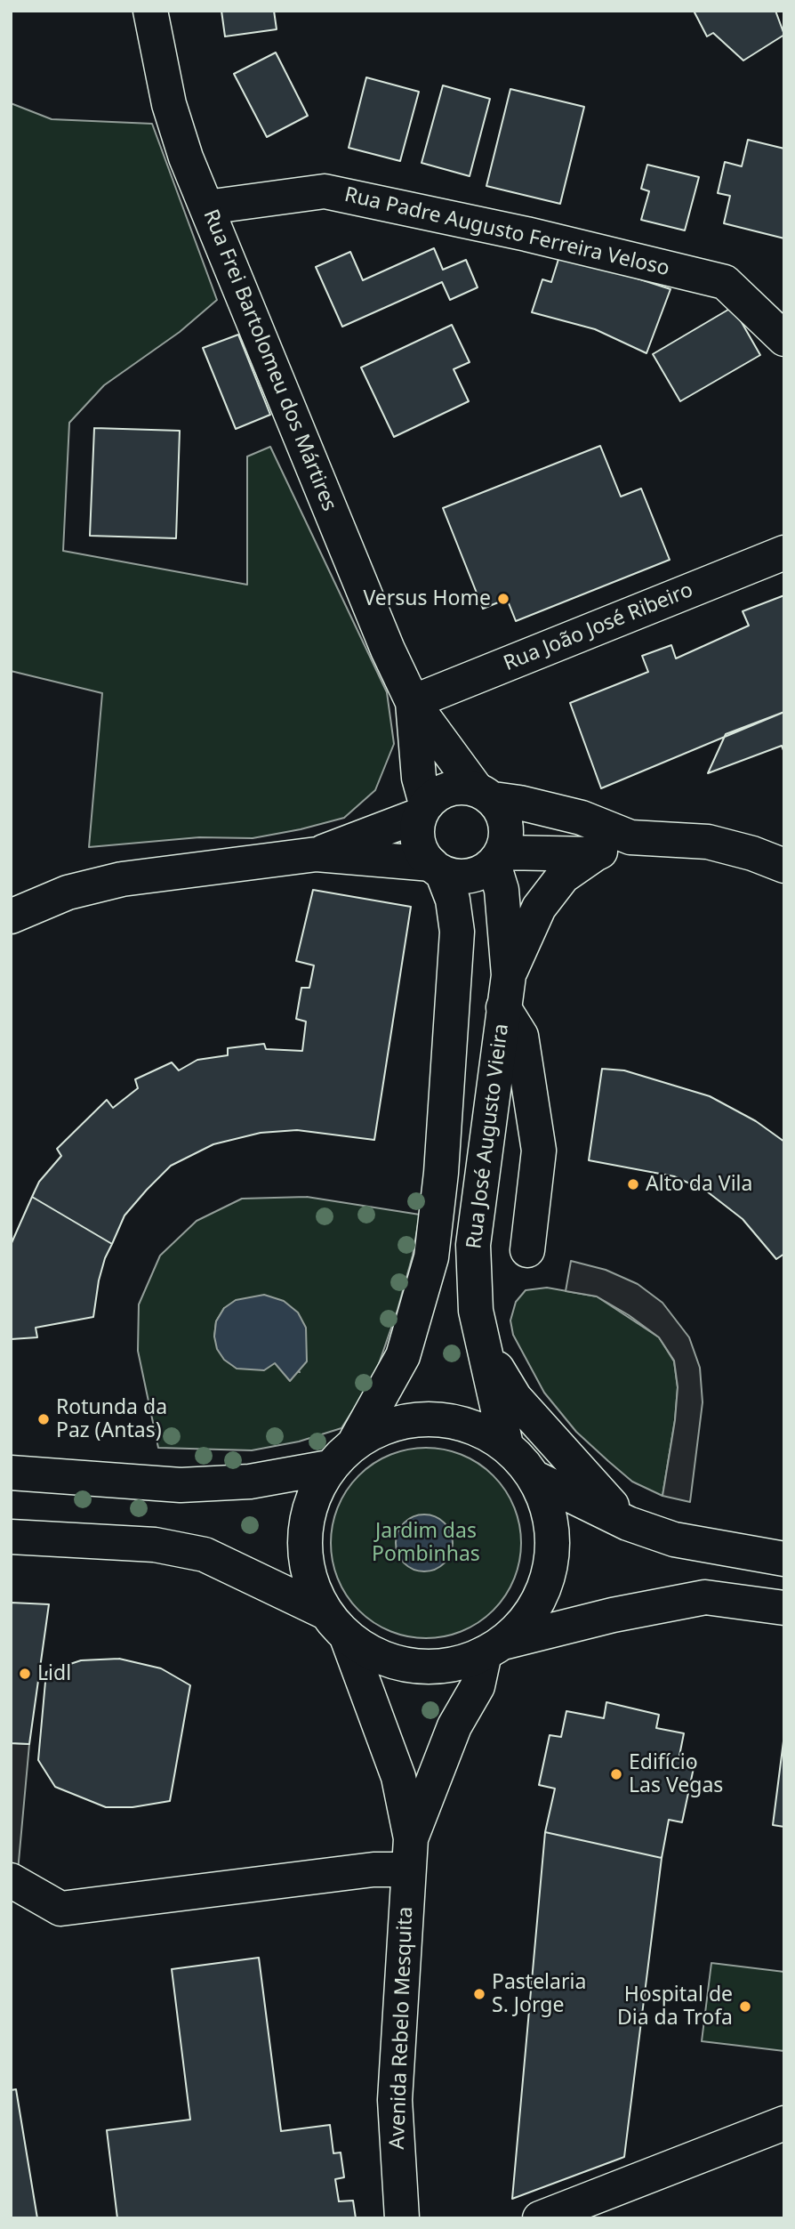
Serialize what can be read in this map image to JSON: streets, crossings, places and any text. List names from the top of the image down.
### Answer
{
  "streets": {
    "main road": [
      "Rua Padre Augusto Ferreira Veloso",
      "Rua Frei Bartolomeu dos Mártires",
      "Rua João José Ribeiro",
      "Rua José Augusto Vieira",
      "Avenida Rebelo Mesquita"
    ]
  },
  "crossings": [
    ["Rua Padre Augusto Ferreira Veloso", "Rua Frei Bartolomeu dos Mártires"],
    ["Rua Frei Bartolomeu dos Mártires", "Rua João José Ribeiro"],
    ["Rua Frei Bartolomeu dos Mártires", "Rua José Augusto Vieira"],
    ["Rua José Augusto Vieira", "Avenida Rebelo Mesquita"]
  ],
  "parks": ["Jardim das Pombinhas"],
  "places": [
    "Versus Home",
    "Alto da Vila",
    "Rotunda da Paz (Antas)",
    "Lidl",
    "Edifício Las Vegas",
    "Pastelaria S. Jorge",
    "Hospital de Dia da Trofa"
  ]
}
